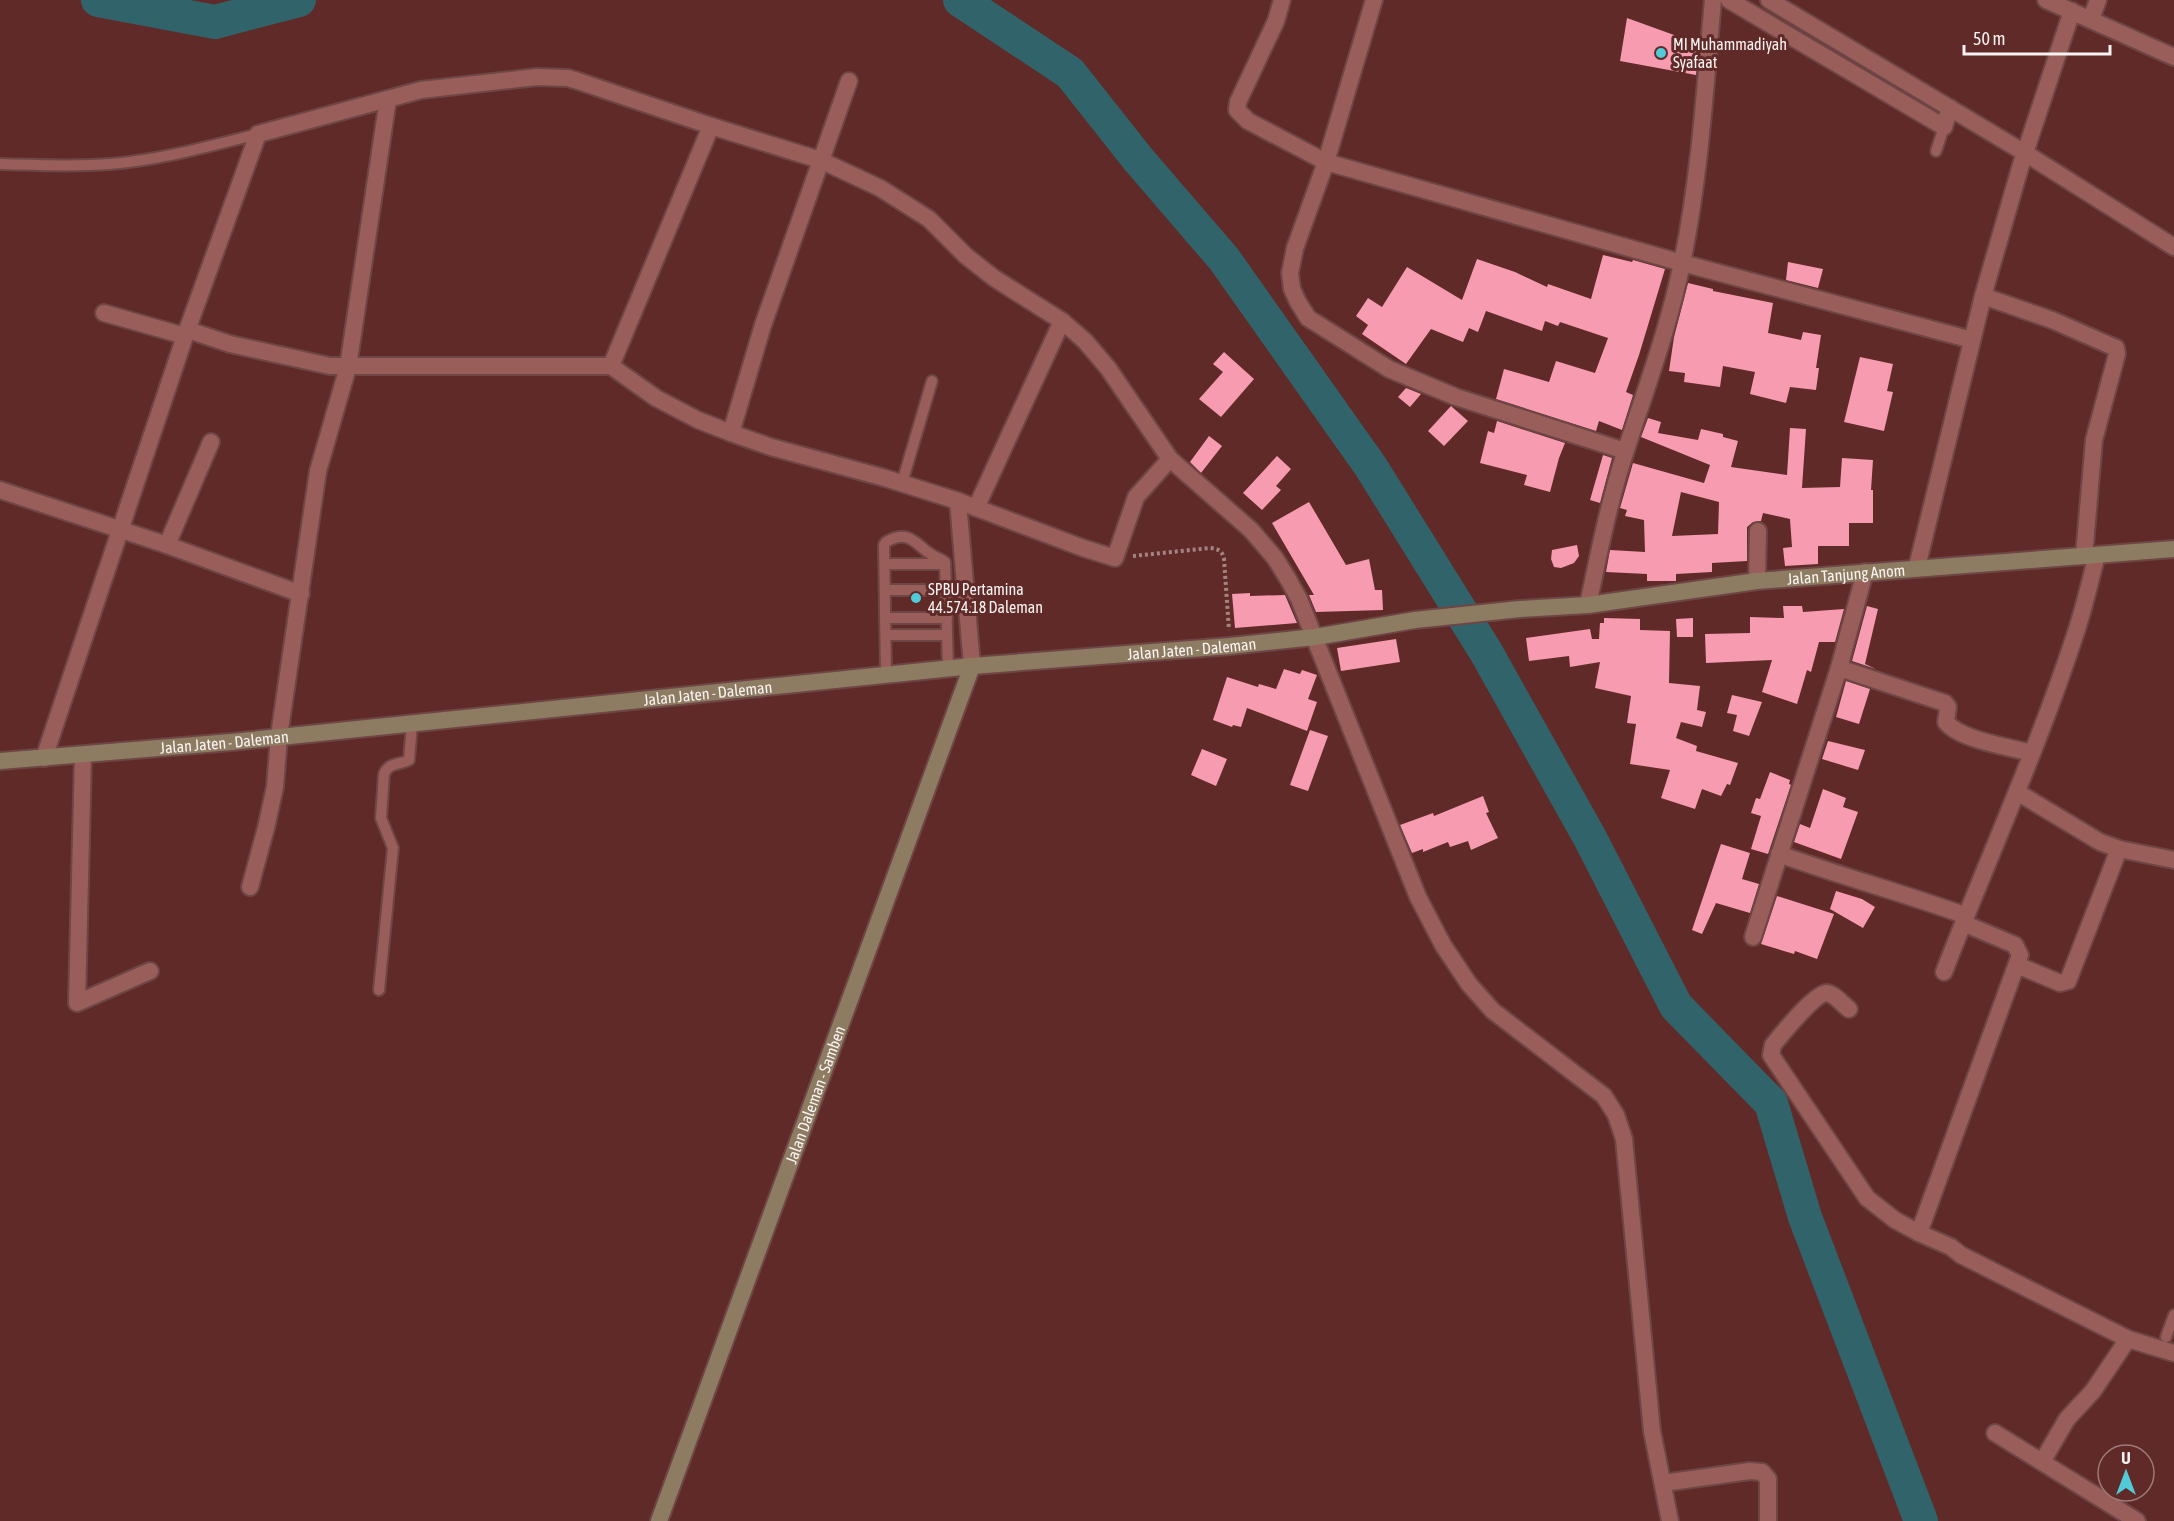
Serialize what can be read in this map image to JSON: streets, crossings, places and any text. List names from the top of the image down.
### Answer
{
  "streets": {
    "main road": ["Jalan Tanjung Anom", "Jalan Jaten - Daleman", "Jalan Daleman - Samben"]
  },
  "crossings": [
    ["Jalan Tanjung Anom", "Jalan Jaten - Daleman"],
    ["Jalan Jaten - Daleman", "Jalan Daleman - Samben"]
  ],
  "places": ["MI Muhammadiyah Syafaat", "SPBU Pertamina 44.574.18 Daleman"],
  "scale_bar": "50 m",
  "north": "top"
}
